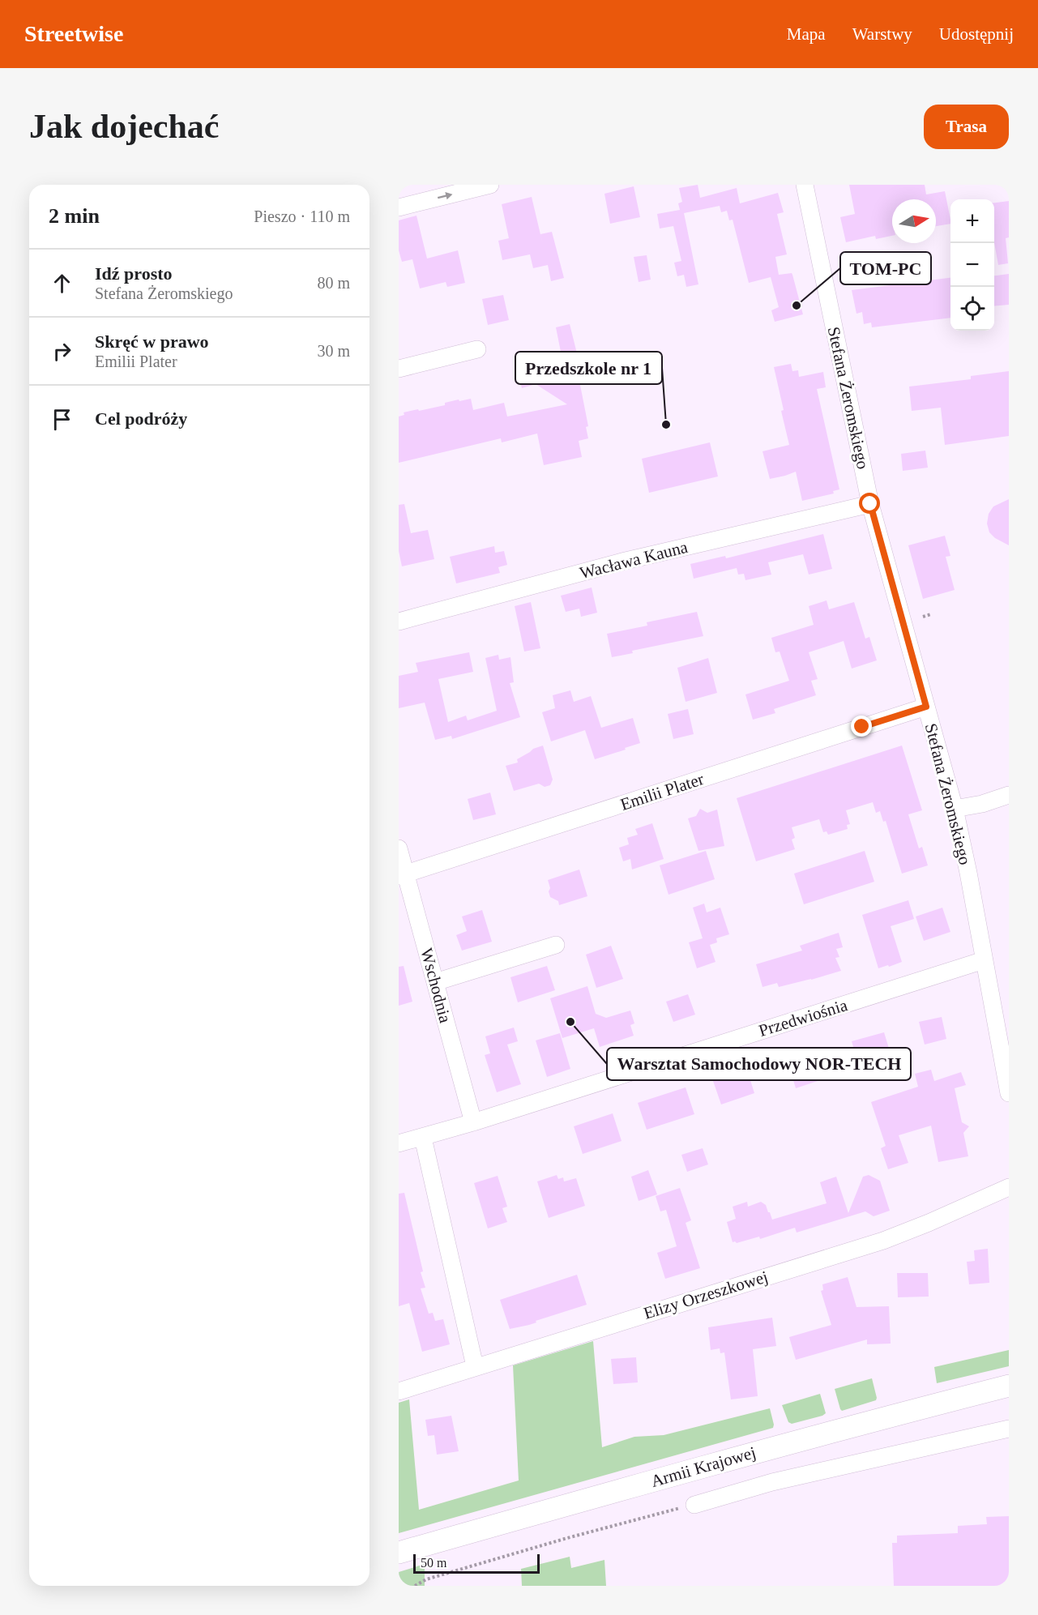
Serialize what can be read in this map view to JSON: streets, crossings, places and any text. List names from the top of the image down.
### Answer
{
  "streets": {
    "main road": ["Armii Krajowej"],
    "street": [
      "Stefana Żeromskiego",
      "Wacława Kauna",
      "Emilii Plater",
      "Wschodnia",
      "Przedwiośnia",
      "Elizy Orzeszkowej"
    ]
  },
  "crossings": [
    ["Stefana Żeromskiego", "Wacława Kauna"],
    ["Stefana Żeromskiego", "Emilii Plater"],
    ["Stefana Żeromskiego", "Przedwiośnia"],
    ["Emilii Plater", "Wschodnia"],
    ["Wschodnia", "Przedwiośnia"]
  ],
  "places": ["TOM-PC", "Przedszkole nr 1", "Warsztat Samochodowy NOR-TECH"],
  "scale_bar": "50 m",
  "north": "right",
  "page": {
    "header": "Streetwise",
    "nav": ["Mapa", "Warstwy", "Udostępnij"],
    "buttons": "Trasa",
    "title": "Jak dojechać",
    "heading": ["2 min", "Pieszo · 110 m"],
    "map_buttons": ["+", "−"],
    "list": [
      ["Idź prosto", "Stefana Żeromskiego", "80 m"],
      ["Skręć w prawo", "Emilii Plater", "30 m"],
      "Cel podróży"
    ],
    "scale": "50 m"
  }
}
